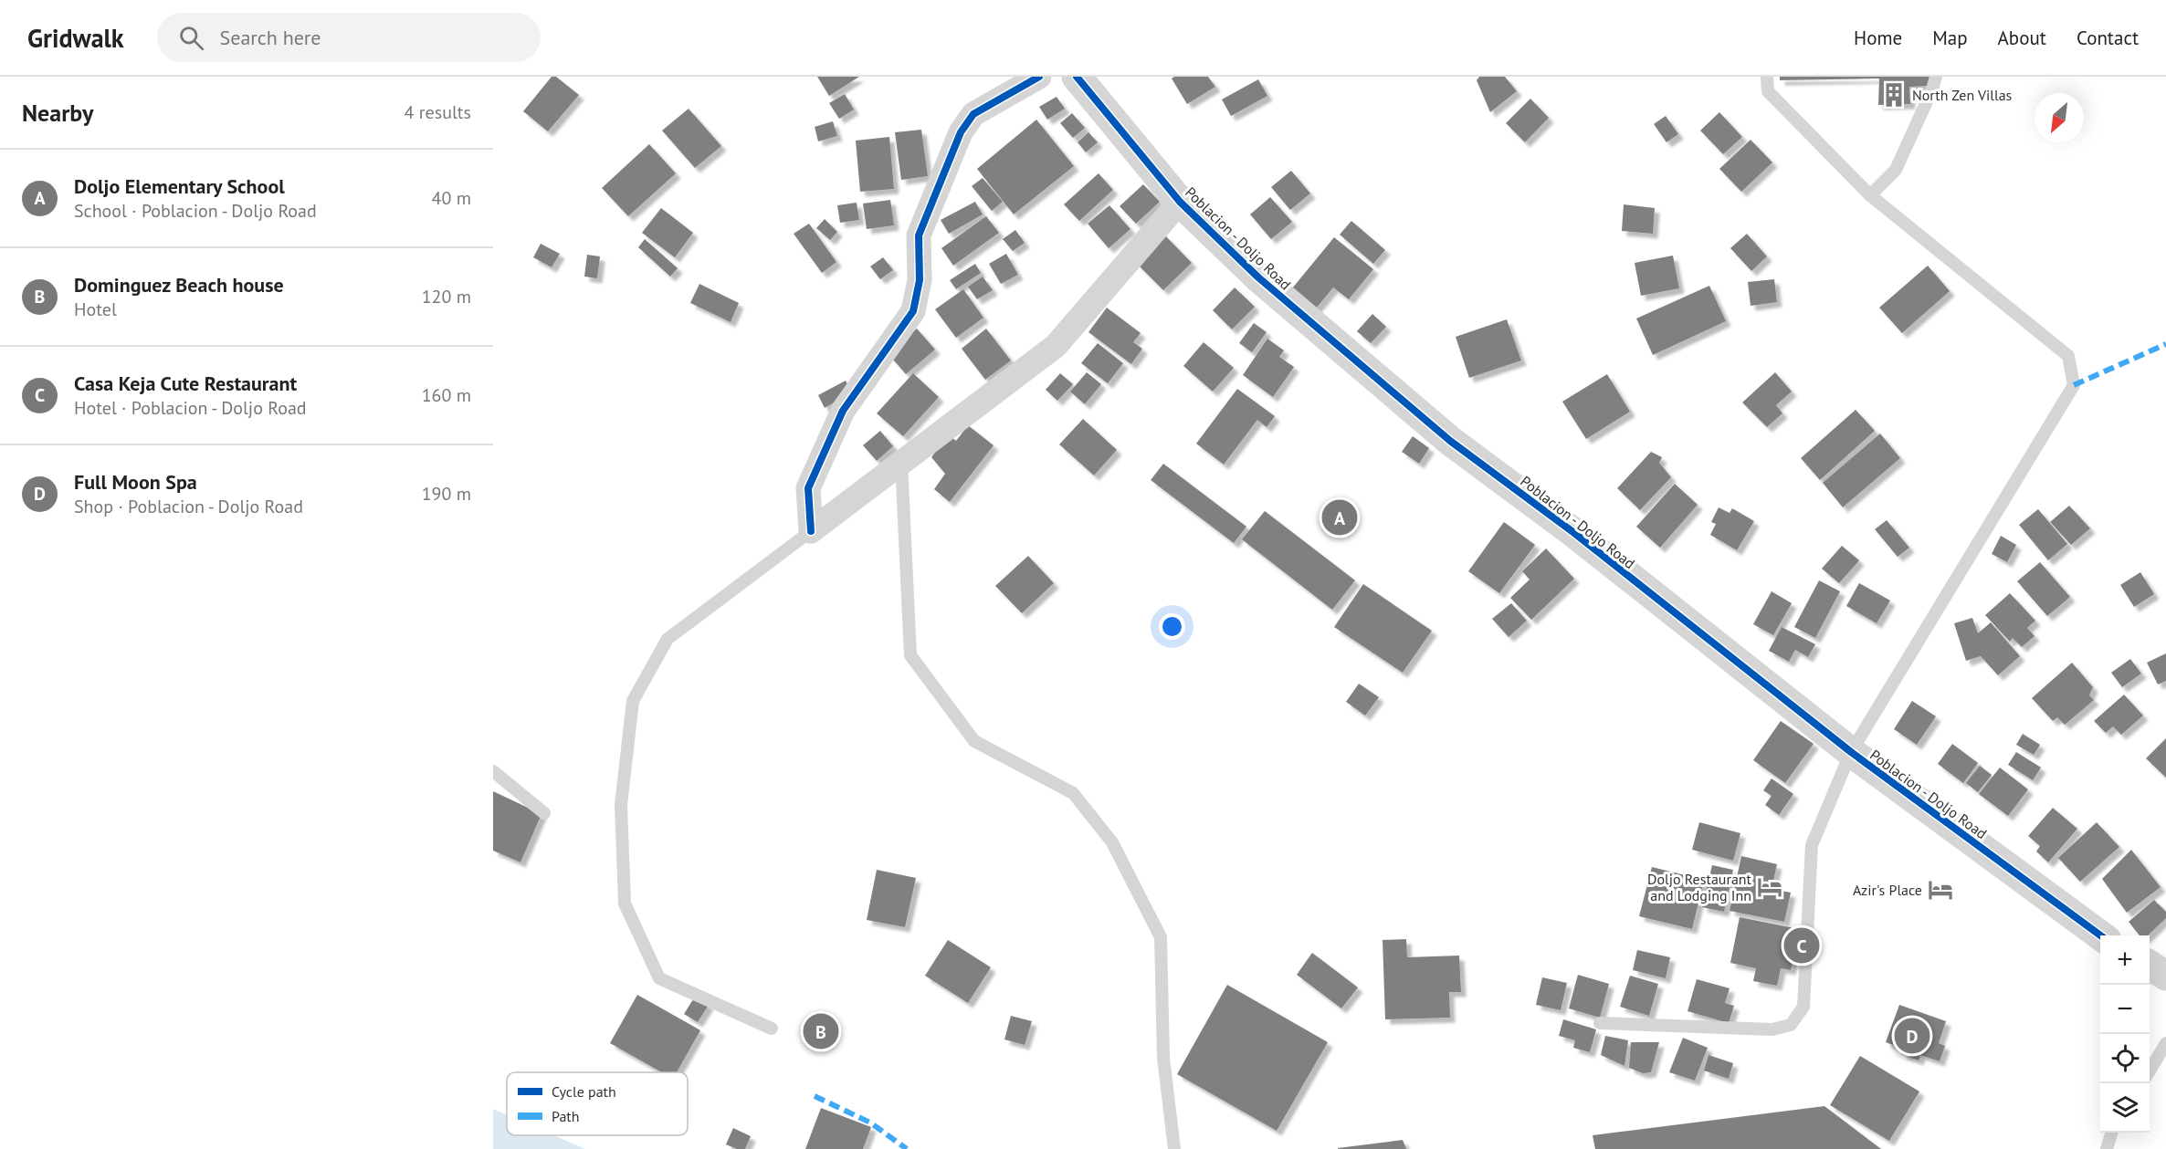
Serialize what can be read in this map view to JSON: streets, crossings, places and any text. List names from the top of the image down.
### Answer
{
  "streets": {
    "street": ["Poblacion - Doljo Road"]
  },
  "places": {
    "building": ["North Zen Villas"],
    "hotel": ["Doljo Restaurant and Lodging Inn", "Azir's Place"]
  },
  "legend": ["Cycle path", "Path"],
  "north": "bottom left",
  "page": {
    "header": "Gridwalk",
    "search": "Search here",
    "nav": [
      "Home",
      "Map",
      "About",
      "Contact"
    ],
    "heading": ["Nearby", "4 results"],
    "list": [
      {
        "mark": "A",
        "name": "Doljo Elementary School",
        "note": "School · Poblacion - Doljo Road",
        "value": "40 m"
      },
      {
        "mark": "B",
        "name": "Dominguez Beach house",
        "note": "Hotel",
        "value": "120 m"
      },
      {
        "mark": "C",
        "name": "Casa Keja Cute Restaurant",
        "note": "Hotel · Poblacion - Doljo Road",
        "value": "160 m"
      },
      {
        "mark": "D",
        "name": "Full Moon Spa",
        "note": "Shop · Poblacion - Doljo Road",
        "value": "190 m"
      }
    ],
    "pins": [
      "A",
      "C",
      "B",
      "D"
    ],
    "map_buttons": ["+", "−"]
  }
}
